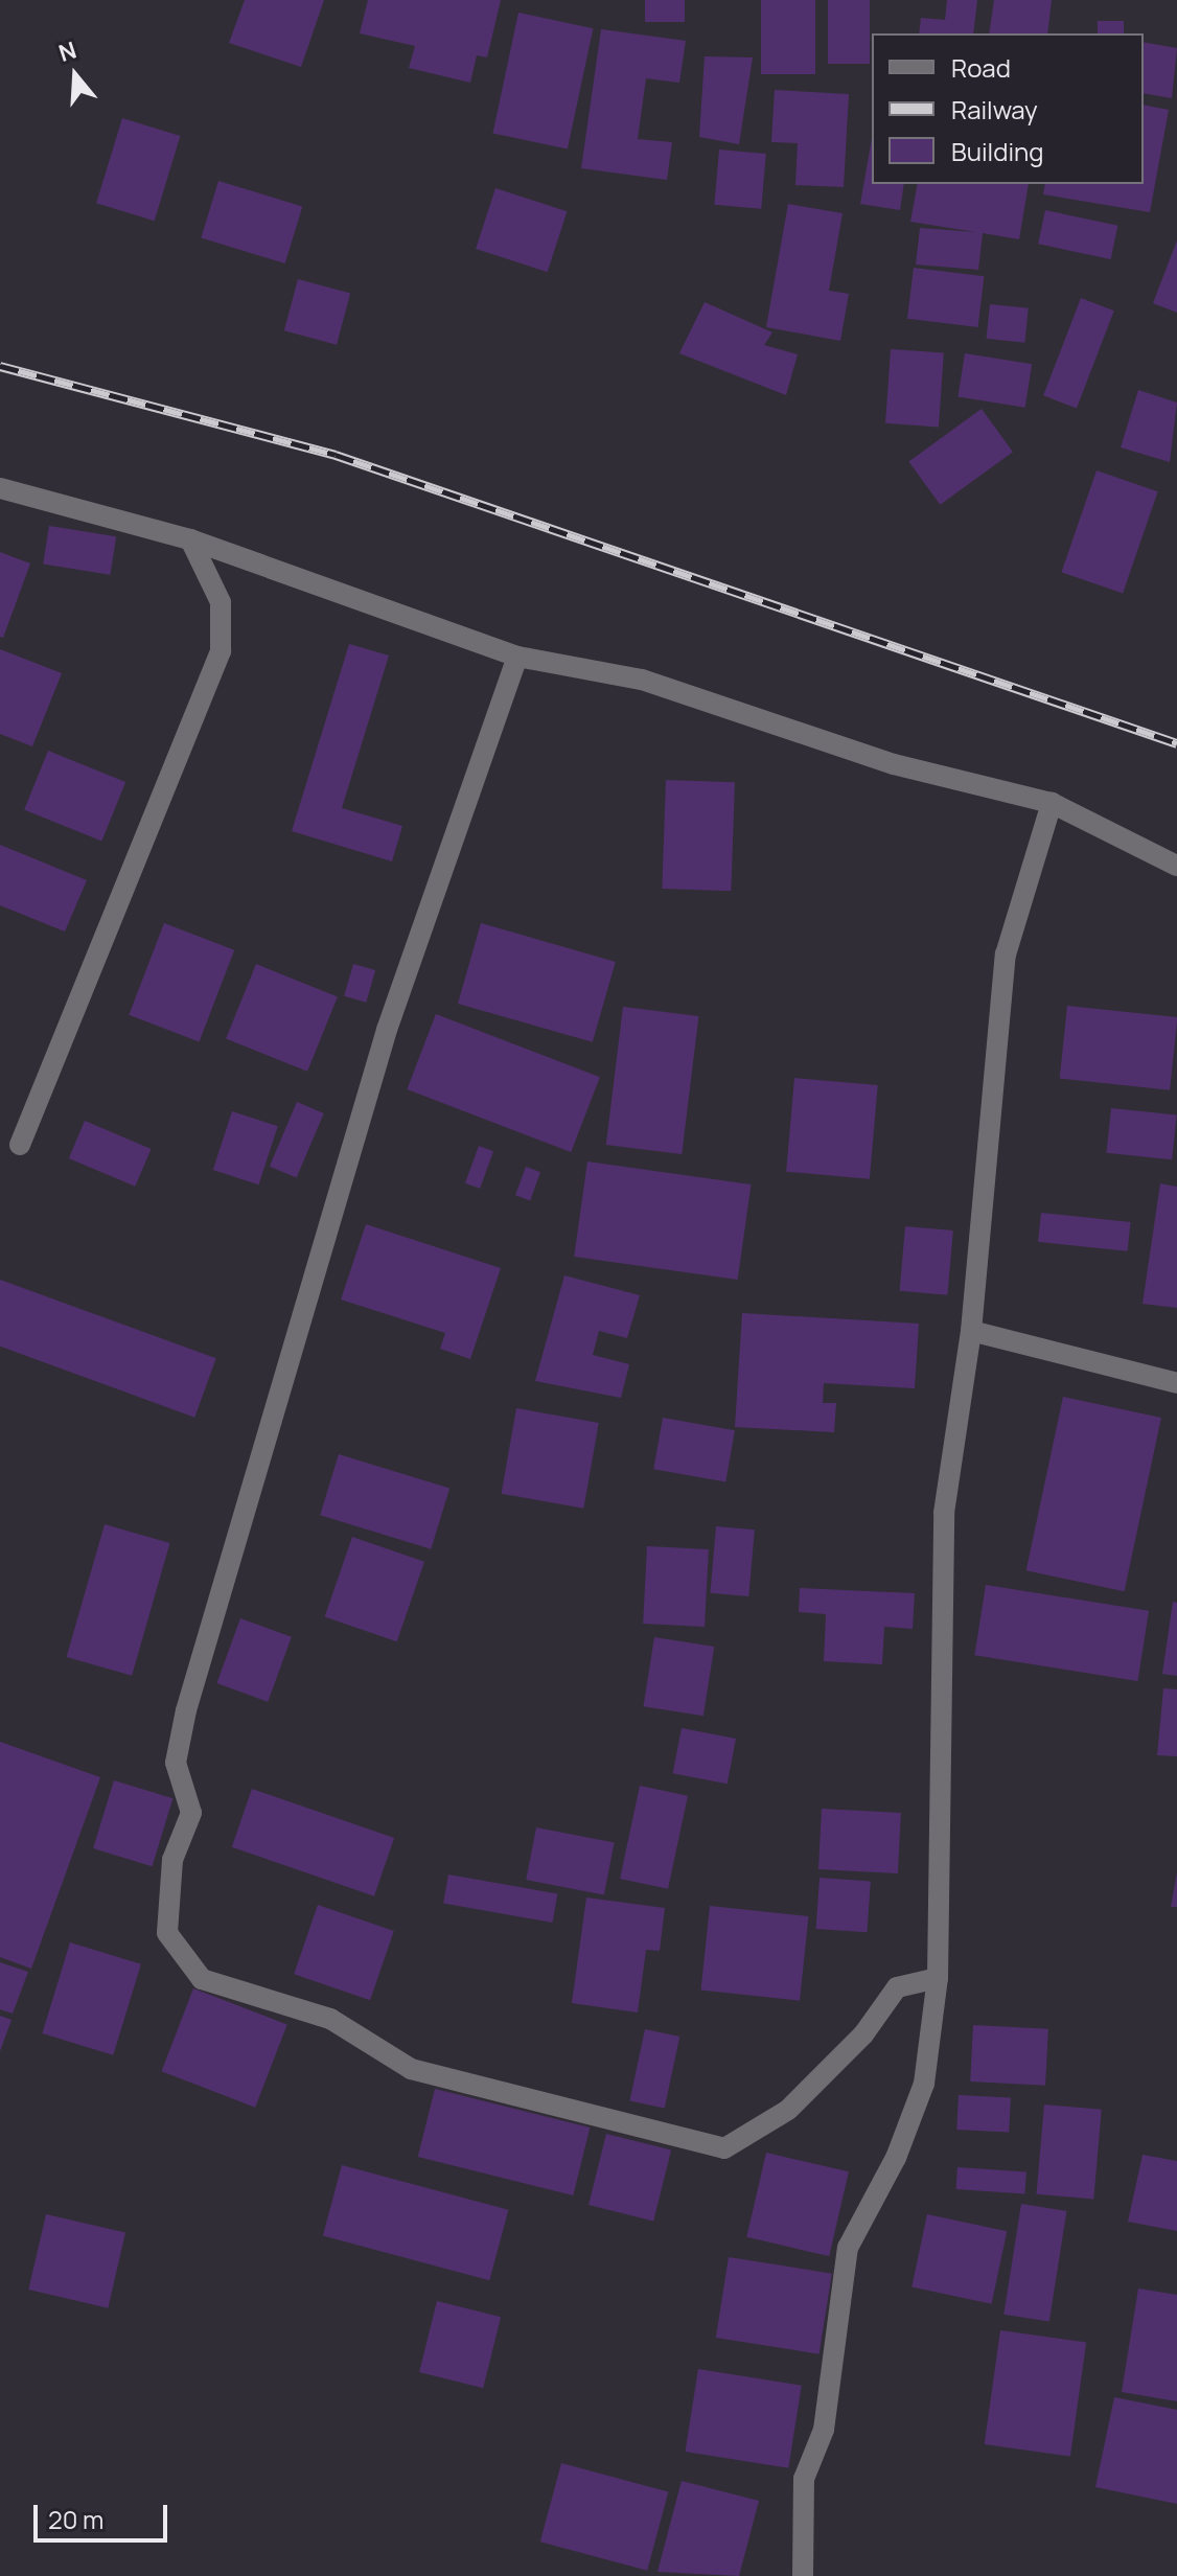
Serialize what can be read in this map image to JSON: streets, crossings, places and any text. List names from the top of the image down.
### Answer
{
  "legend": ["Road", "Railway", "Building"],
  "scale_bar": "20 m",
  "north": "top"
}
